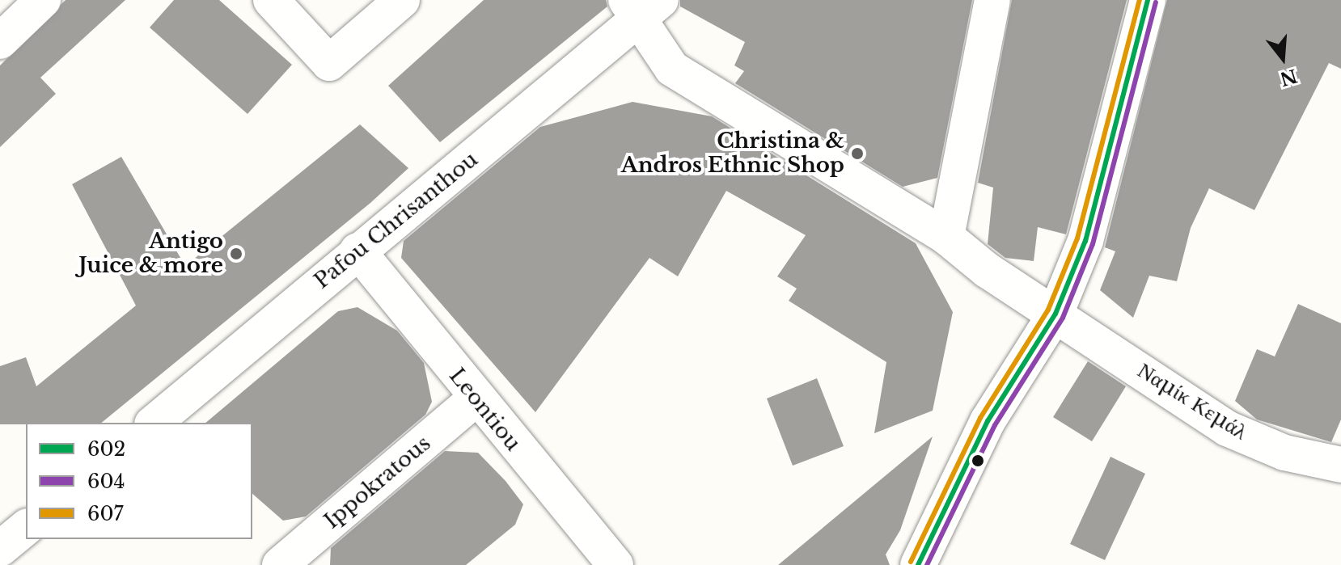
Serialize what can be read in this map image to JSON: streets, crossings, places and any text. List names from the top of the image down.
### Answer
{
  "streets": {
    "street": [
      "Pafou Chrisanthou",
      "Ναμίκ Κεμάλ",
      "Leontiou",
      "Ippokratous"
    ]
  },
  "crossings": [
    ["Pafou Chrisanthou", "Ναμίκ Κεμάλ"],
    ["Pafou Chrisanthou", "Leontiou"],
    ["Leontiou", "Ippokratous"]
  ],
  "places": ["Christina & Andros Ethnic Shop", "Antigo Juice & more"],
  "lines": ["transit line 602", "transit line 607", "transit line 604"],
  "legend": ["602", "604", "607"],
  "north": "bottom"
}
